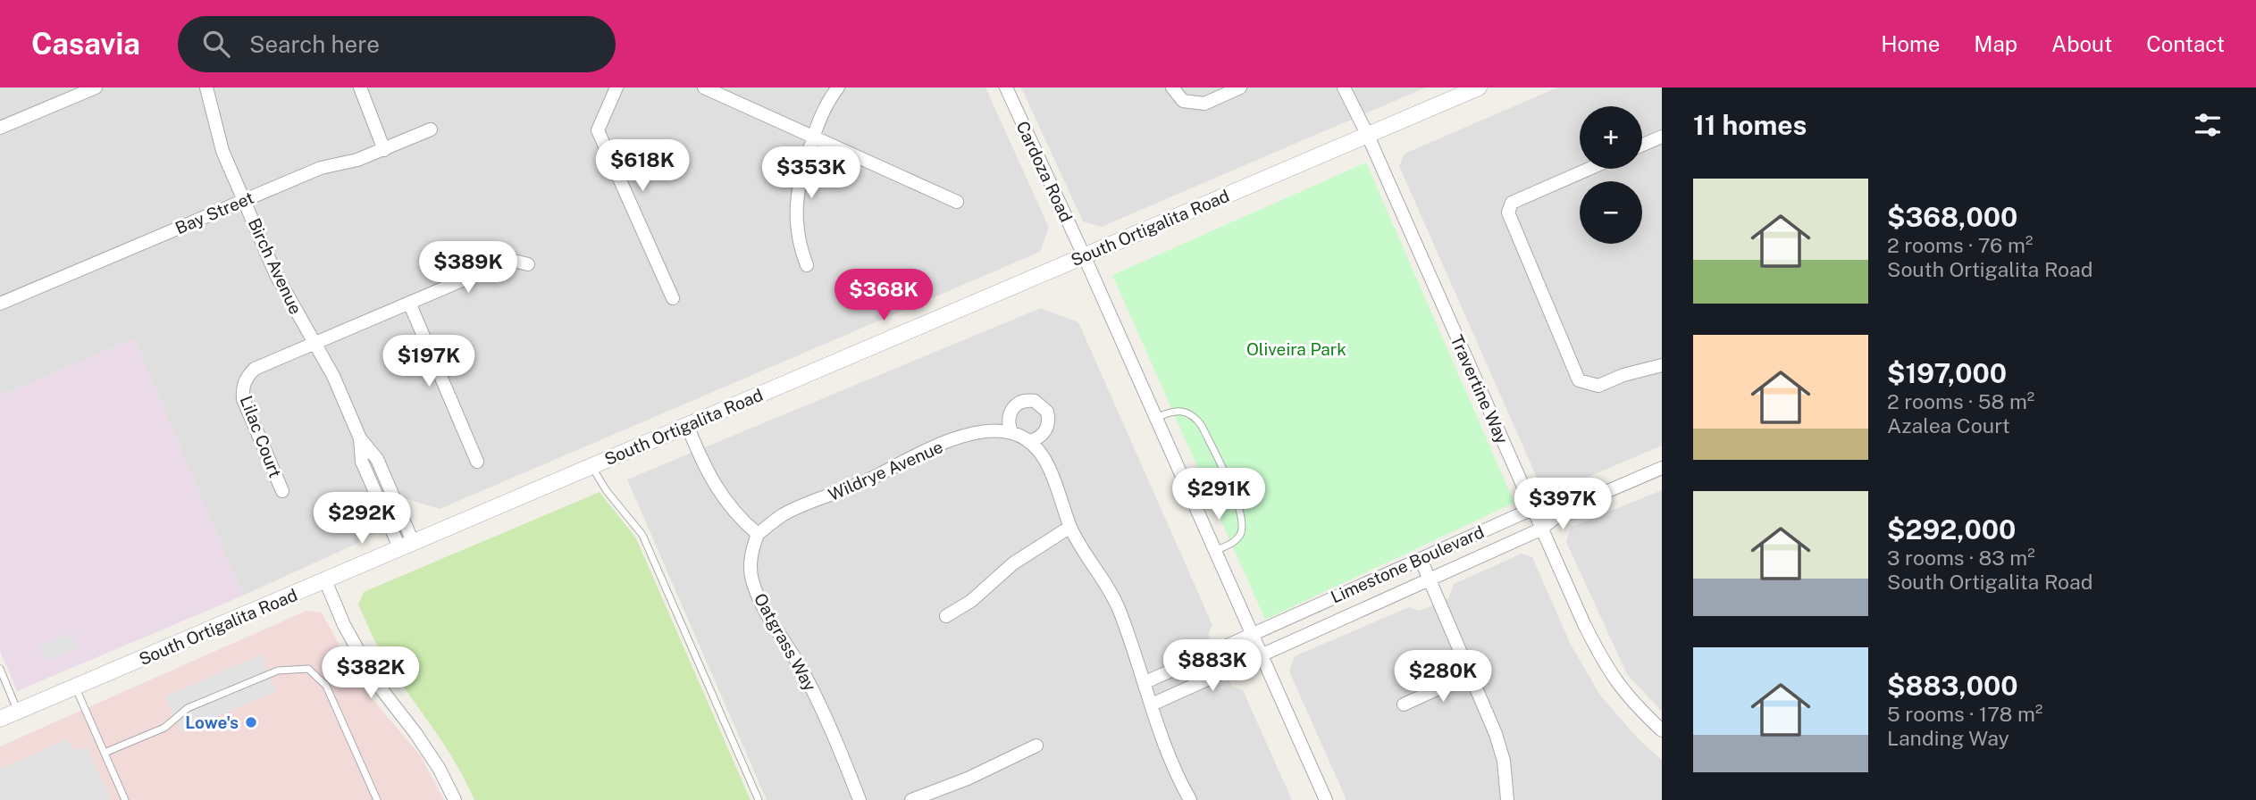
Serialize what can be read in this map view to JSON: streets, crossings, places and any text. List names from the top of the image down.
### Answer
{
  "streets": {
    "street": [
      "Cardoza Road",
      "Bay Street",
      "South Ortigalita Road",
      "Birch Avenue",
      "Travertine Way",
      "Lilac Court",
      "Wildrye Avenue",
      "Limestone Boulevard",
      "Oatgrass Way"
    ]
  },
  "crossings": [
    ["Cardoza Road", "South Ortigalita Road"],
    ["Cardoza Road", "Limestone Boulevard"],
    ["Bay Street", "Birch Avenue"],
    ["South Ortigalita Road", "Birch Avenue"],
    ["South Ortigalita Road", "Travertine Way"],
    ["Birch Avenue", "Lilac Court"],
    ["Travertine Way", "Limestone Boulevard"],
    ["Wildrye Avenue", "Oatgrass Way"]
  ],
  "parks": ["Oliveira Park"],
  "places": ["Lowe's"],
  "page": {
    "header": "Casavia",
    "search": "Search here",
    "nav": [
      "Home",
      "Map",
      "About",
      "Contact"
    ],
    "heading": "11 homes",
    "map_buttons": ["+", "−"],
    "price": [
      "$618K",
      "$353K",
      "$389K",
      "$368K",
      "$197K",
      "$291K",
      "$397K",
      "$292K",
      "$883K",
      "$382K",
      "$280K"
    ],
    "list": [
      {
        "name": "$368,000",
        "note": "2 rooms · 76 m² · South Ortigalita Road"
      },
      {
        "name": "$197,000",
        "note": "2 rooms · 58 m² · Azalea Court"
      },
      {
        "name": "$292,000",
        "note": "3 rooms · 83 m² · South Ortigalita Road"
      },
      {
        "name": "$883,000",
        "note": "5 rooms · 178 m² · Landing Way"
      }
    ]
  }
}
